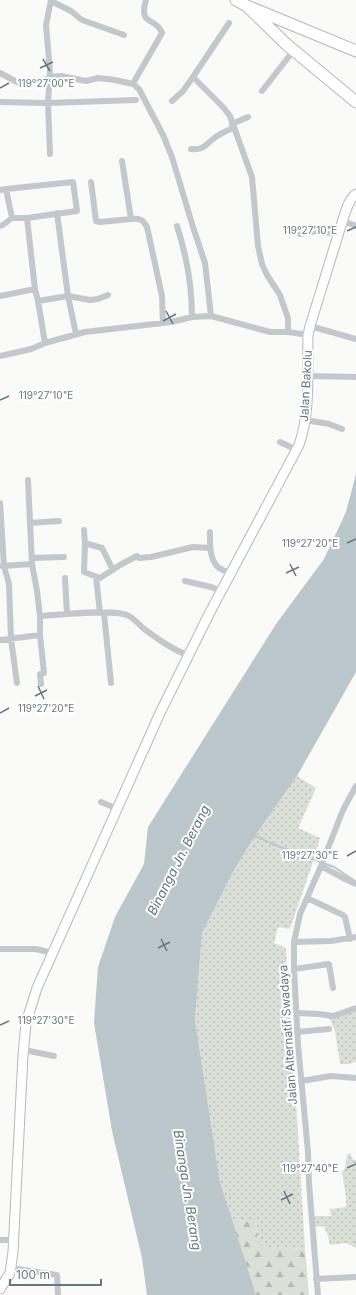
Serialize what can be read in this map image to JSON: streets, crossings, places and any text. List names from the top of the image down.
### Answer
{
  "streets": {
    "main road": ["Jalan Bakolu"],
    "street": ["Jalan Alternatif Swadaya"]
  },
  "water": ["Binanga Jn. Berang"],
  "scale_bar": "100 m",
  "coordinates": [
    "119°27'00\"E",
    "119°27'10\"E",
    "119°27'20\"E",
    "119°27'30\"E",
    "119°27'40\"E"
  ]
}
